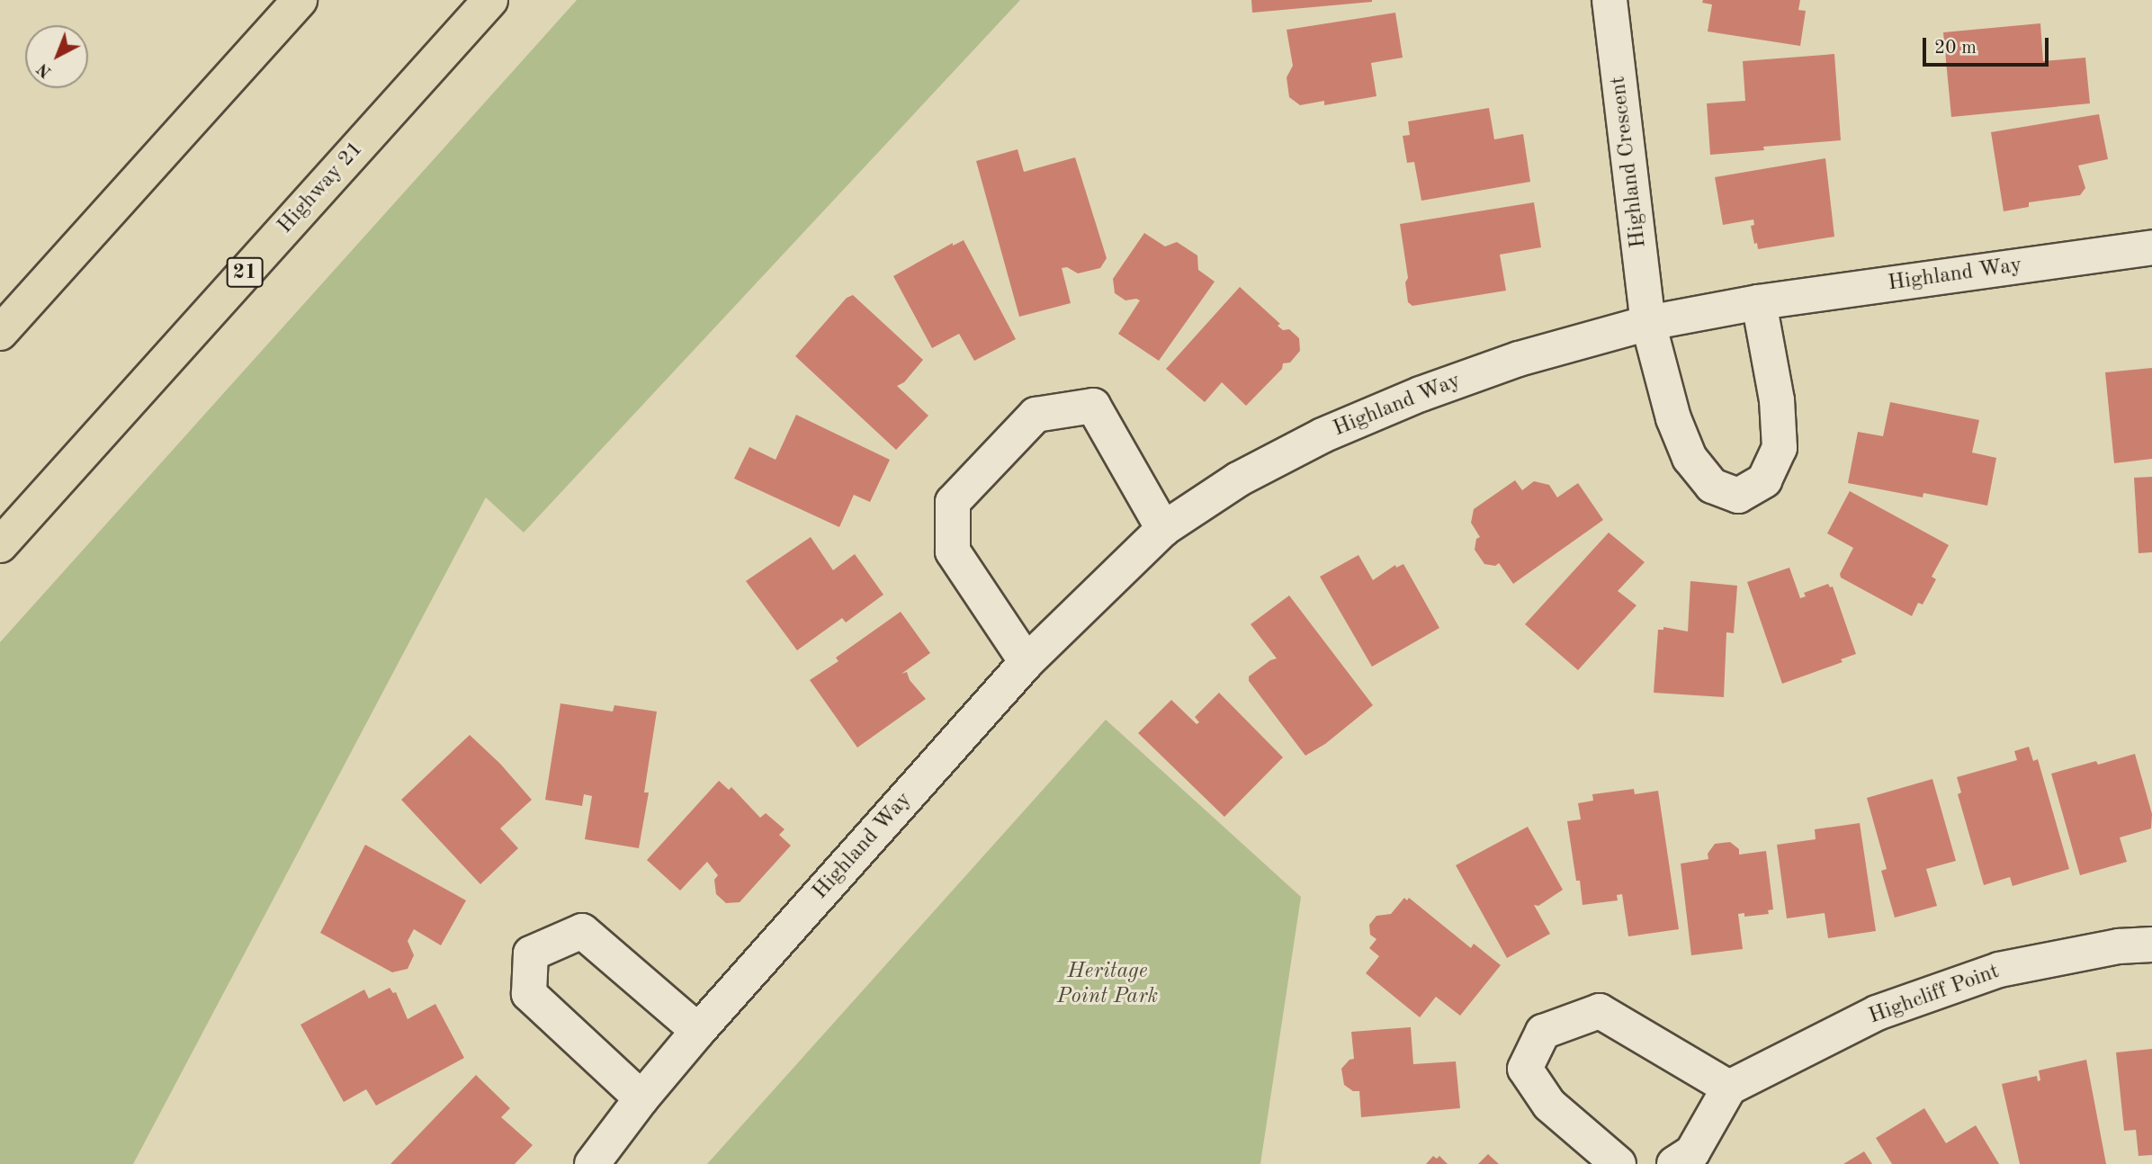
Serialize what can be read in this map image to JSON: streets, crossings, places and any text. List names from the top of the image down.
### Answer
{
  "streets": {
    "main road": ["Highway 21", "21"],
    "street": ["Highland Crescent", "Highland Way", "Highcliff Point"]
  },
  "crossings": [
    ["Highland Crescent", "Highland Way"]
  ],
  "parks": ["Heritage Point Park"],
  "scale_bar": "20 m",
  "north": "bottom left"
}
